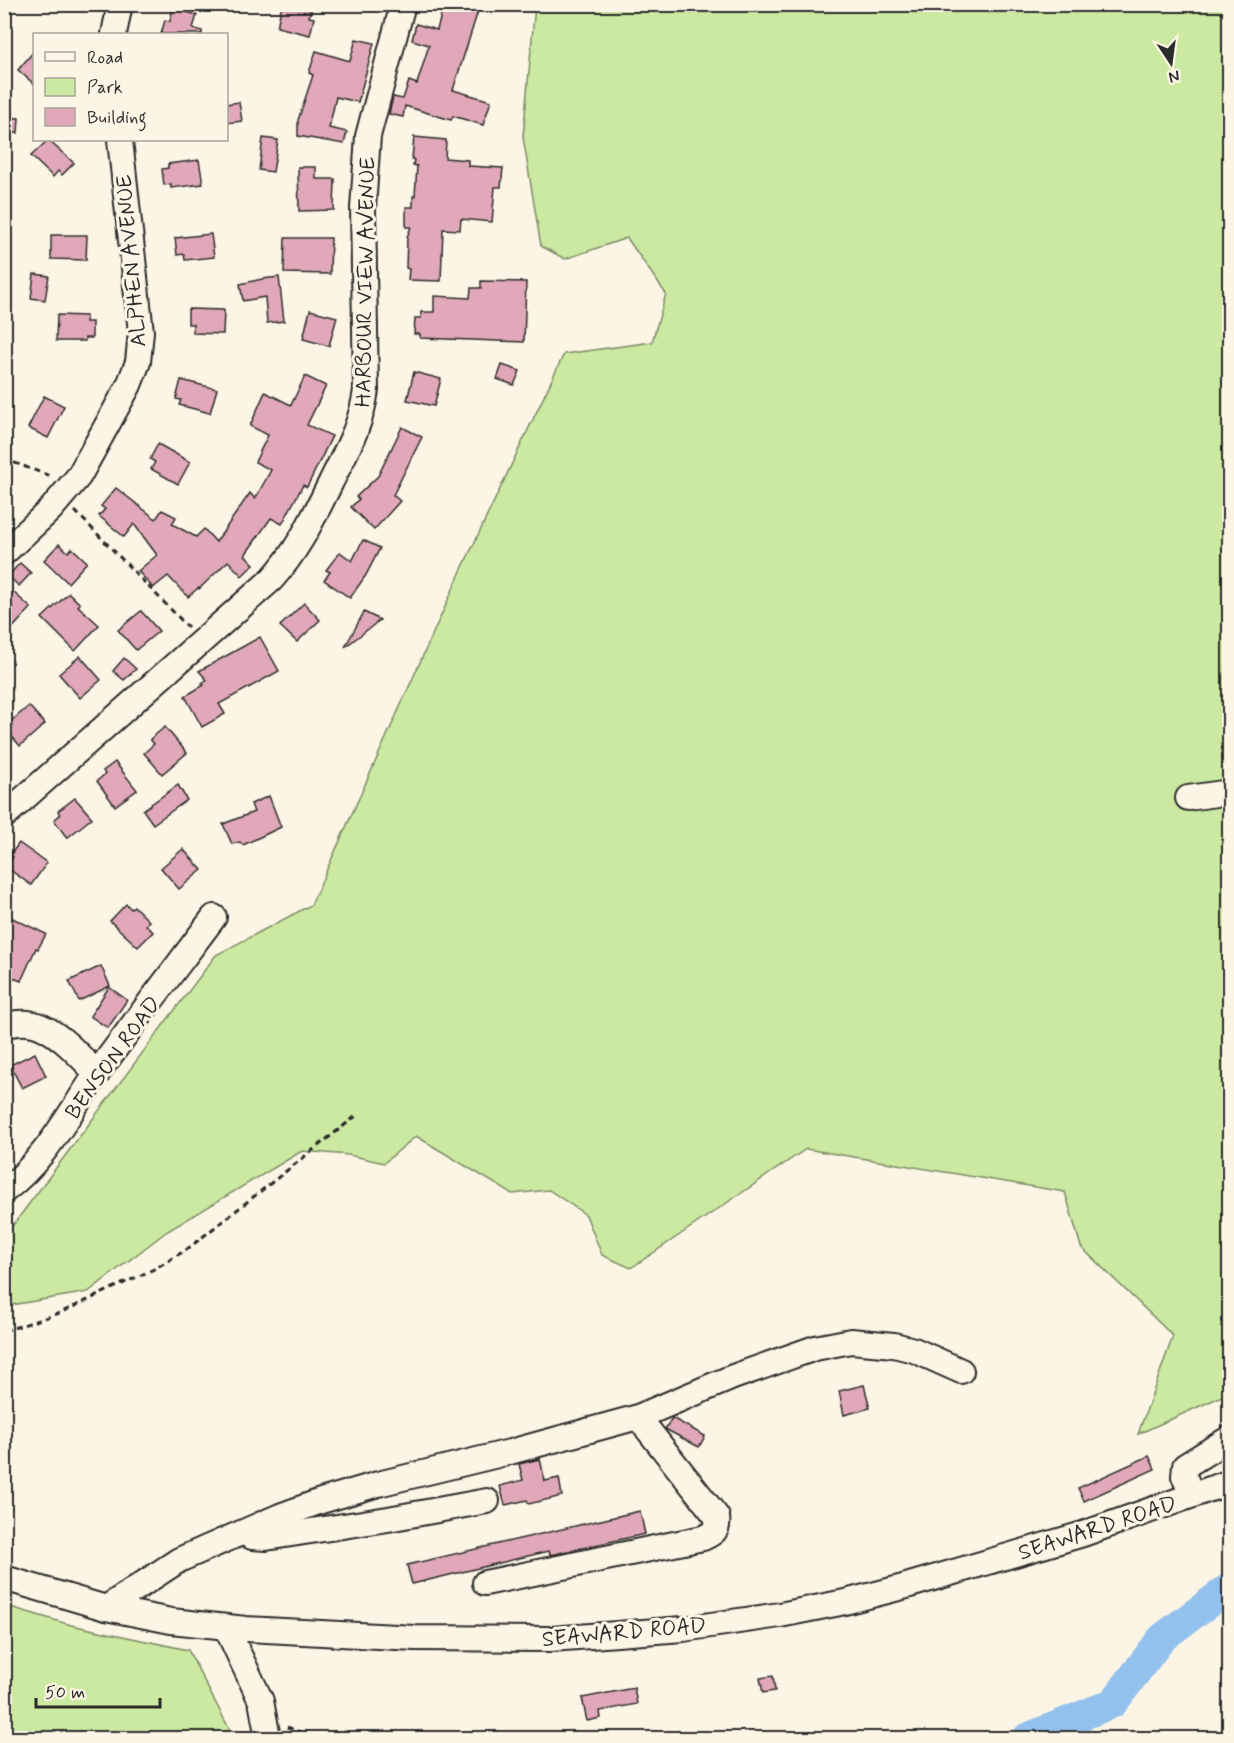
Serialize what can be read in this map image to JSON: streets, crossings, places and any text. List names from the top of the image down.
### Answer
{
  "streets": {
    "street": [
      "ALPHEN AVENUE",
      "HARBOUR VIEW AVENUE",
      "BENSON ROAD",
      "SEAWARD ROAD"
    ]
  },
  "legend": ["Road", "Park", "Building"],
  "scale_bar": "50 m",
  "north": "bottom"
}
